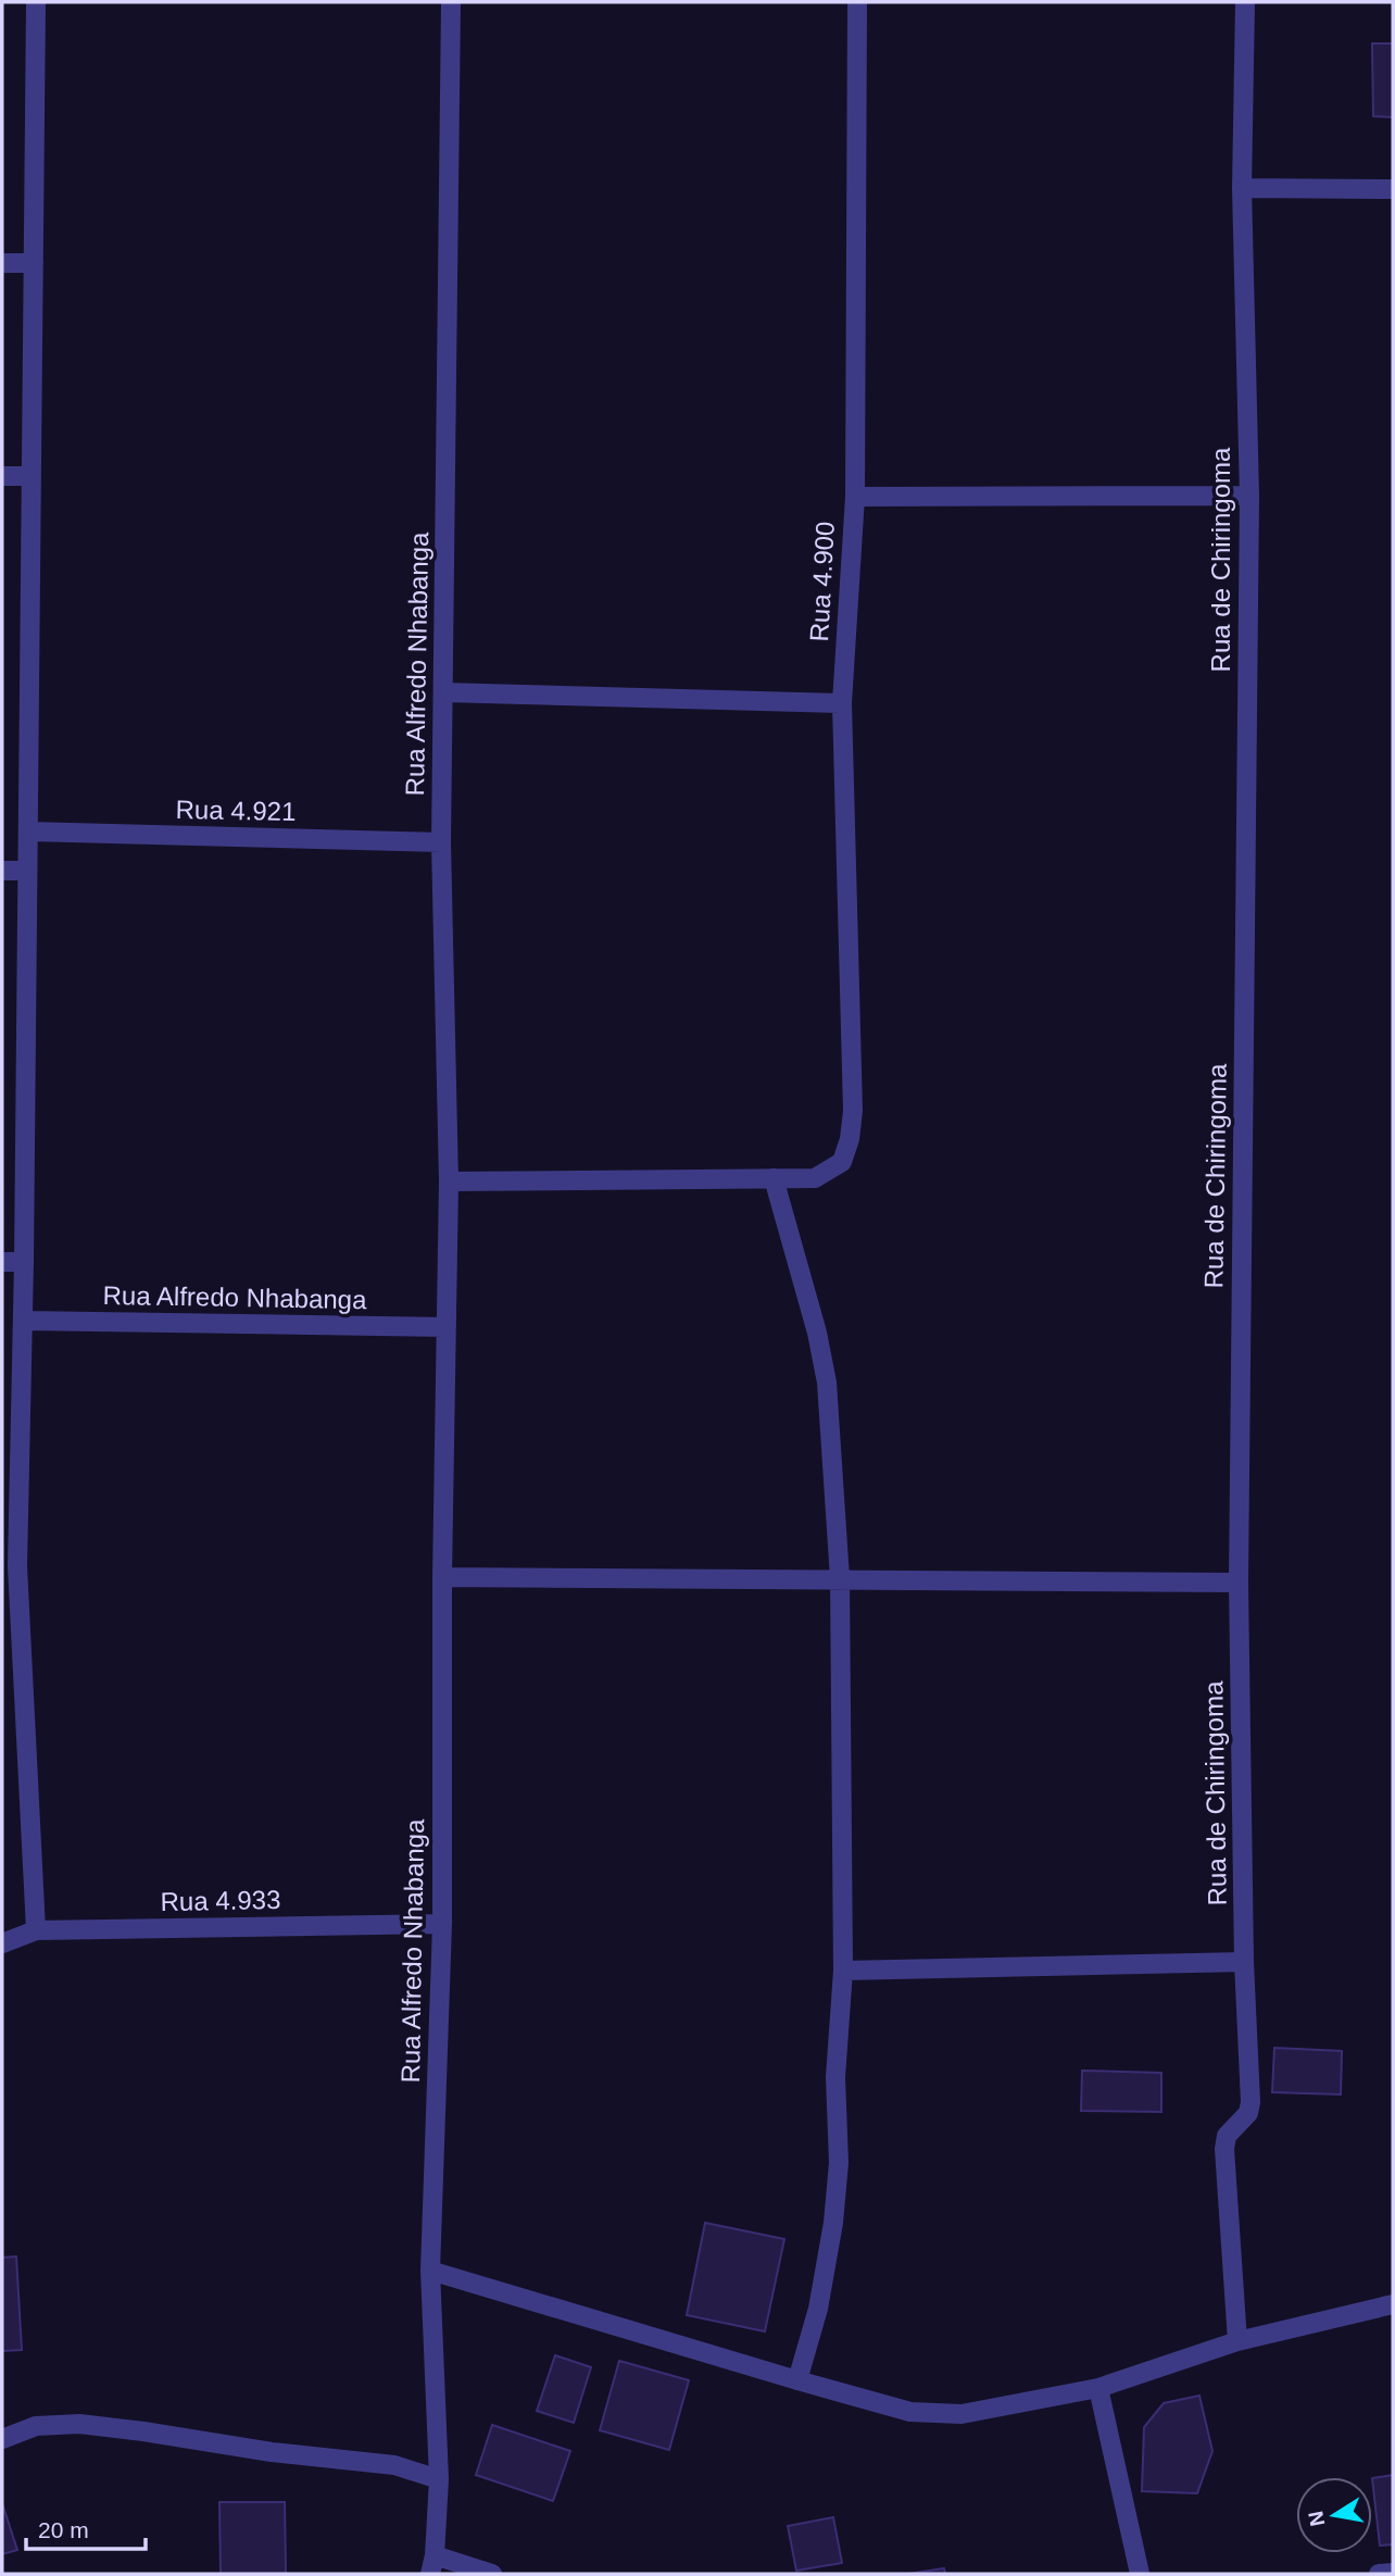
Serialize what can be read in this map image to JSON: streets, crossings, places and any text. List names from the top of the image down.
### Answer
{
  "streets": {
    "street": [
      "Rua de Chiringoma",
      "Rua 4.900",
      "Rua Alfredo Nhabanga",
      "Rua 4.921",
      "Rua 4.933"
    ]
  },
  "crossings": [
    ["Rua Alfredo Nhabanga", "Rua 4.921"],
    ["Rua Alfredo Nhabanga", "Rua 4.933"]
  ],
  "scale_bar": "20 m",
  "north": "left"
}
